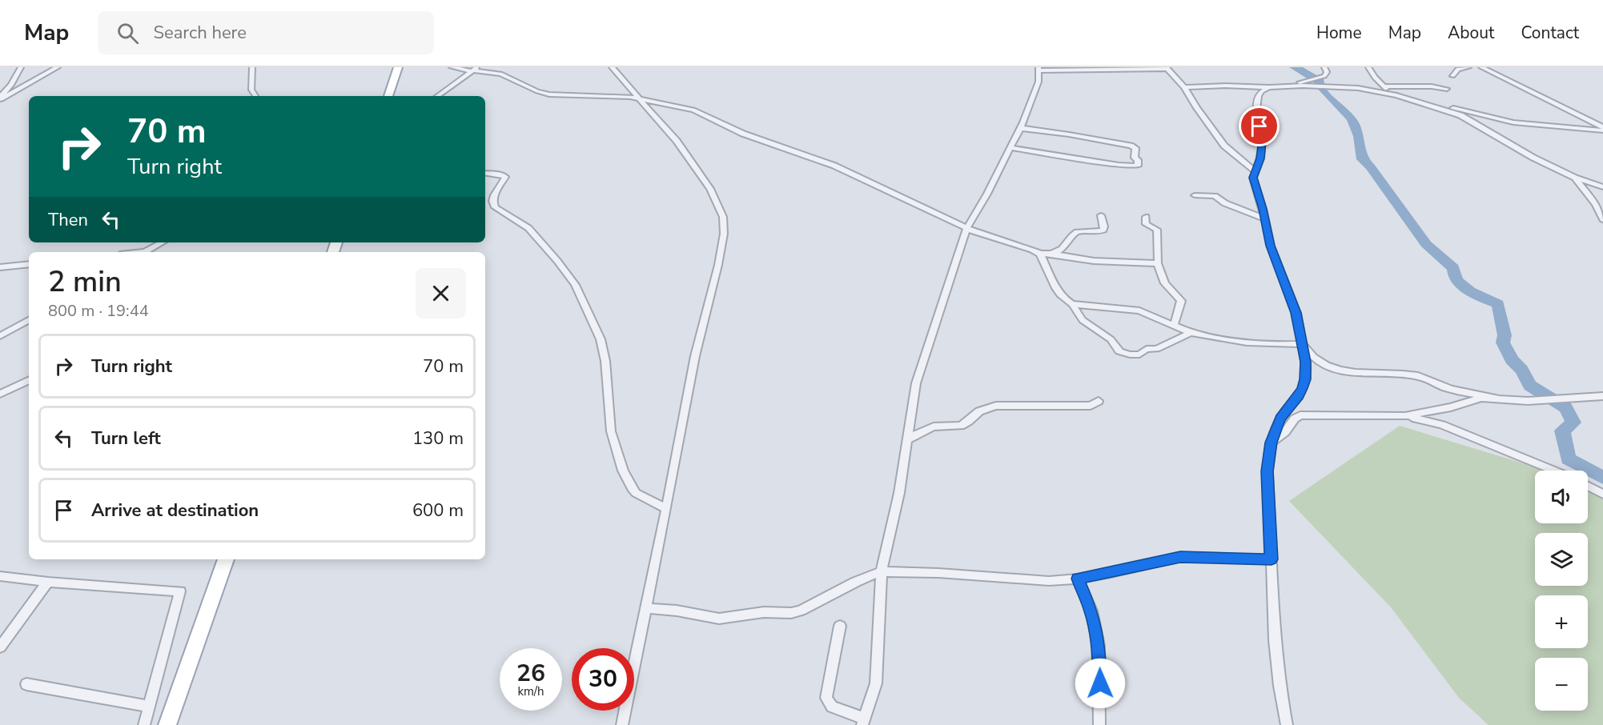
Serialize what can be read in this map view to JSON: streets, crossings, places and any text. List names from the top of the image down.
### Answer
{
  "page": {
    "header": "Map",
    "search": "Search here",
    "nav": [
      "Home",
      "Map",
      "About",
      "Contact"
    ],
    "turn": ["70 m", "Turn right"],
    "then": "Then",
    "heading": ["2 min", "800 m · 19:44"],
    "list": [
      {
        "name": "Turn right",
        "value": "70 m"
      },
      {
        "name": "Turn left",
        "value": "130 m"
      },
      {
        "name": "Arrive at destination",
        "value": "600 m"
      }
    ],
    "map_buttons": ["+", "−"],
    "speed": "26 km/h",
    "limit": "30"
  }
}
